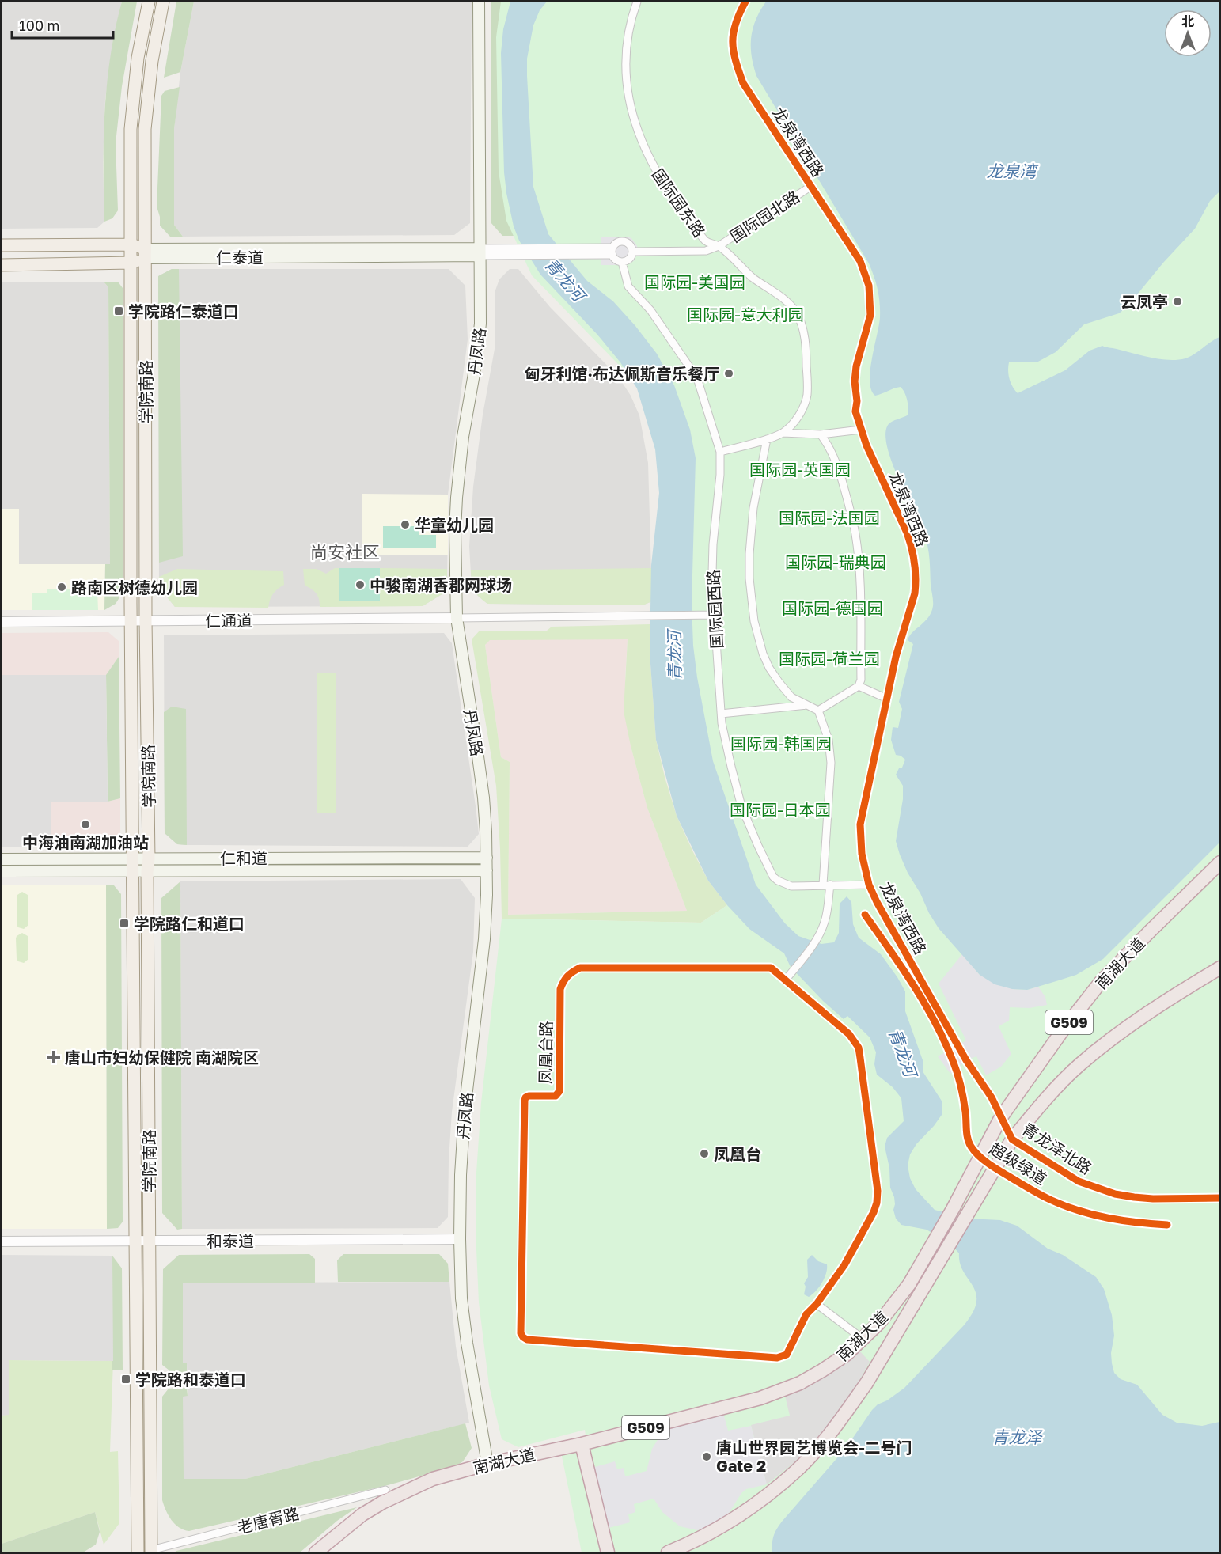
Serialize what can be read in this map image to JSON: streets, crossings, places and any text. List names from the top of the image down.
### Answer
{
  "streets": {
    "highway": ["南湖大道", "G509"],
    "main road": [
      "仁泰道",
      "丹凤路",
      "学院南路",
      "仁和道"
    ],
    "street": [
      "龙泉湾西路",
      "国际园东路",
      "国际园北路",
      "国际园西路",
      "仁通道",
      "凤凰台路",
      "青龙泽北路",
      "和泰道",
      "老唐胥路"
    ],
    "cycle path": ["超级绿道"]
  },
  "crossings": [
    ["龙泉湾西路", "国际园北路"],
    ["龙泉湾西路", "国际园西路"],
    ["龙泉湾西路", "南湖大道"],
    ["龙泉湾西路", "青龙泽北路"],
    ["国际园东路", "国际园北路"],
    ["国际园东路", "国际园西路"],
    ["国际园北路", "国际园西路"],
    ["仁泰道", "丹凤路"],
    ["仁泰道", "学院南路"],
    ["丹凤路", "仁通道"],
    ["丹凤路", "仁和道"],
    ["丹凤路", "南湖大道"],
    ["丹凤路", "和泰道"],
    ["学院南路", "仁通道"],
    ["学院南路", "仁和道"],
    ["学院南路", "和泰道"],
    ["学院南路", "老唐胥路"],
    ["南湖大道", "青龙泽北路"]
  ],
  "districts": ["尚安社区"],
  "water": ["龙泉湾", "青龙河", "青龙泽"],
  "parks": [
    "国际园-美国园",
    "国际园-意大利园",
    "国际园-英国园",
    "国际园-法国园",
    "国际园-瑞典园",
    "国际园-德国园",
    "国际园-荷兰园",
    "国际园-韩国园",
    "国际园-日本园"
  ],
  "places": {
    "other": [
      "云凤亭",
      "匈牙利馆·布达佩斯音乐餐厅",
      "华童幼儿园",
      "中骏南湖香郡网球场",
      "路南区树德幼儿园",
      "中海油南湖加油站",
      "凤凰台",
      "唐山世界园艺博览会-二号门 Gate 2"
    ],
    "transit": ["学院路仁泰道口", "学院路仁和道口", "学院路和泰道口"],
    "health": ["唐山市妇幼保健院 南湖院区"]
  },
  "scale_bar": "100 m",
  "north": "top"
}
